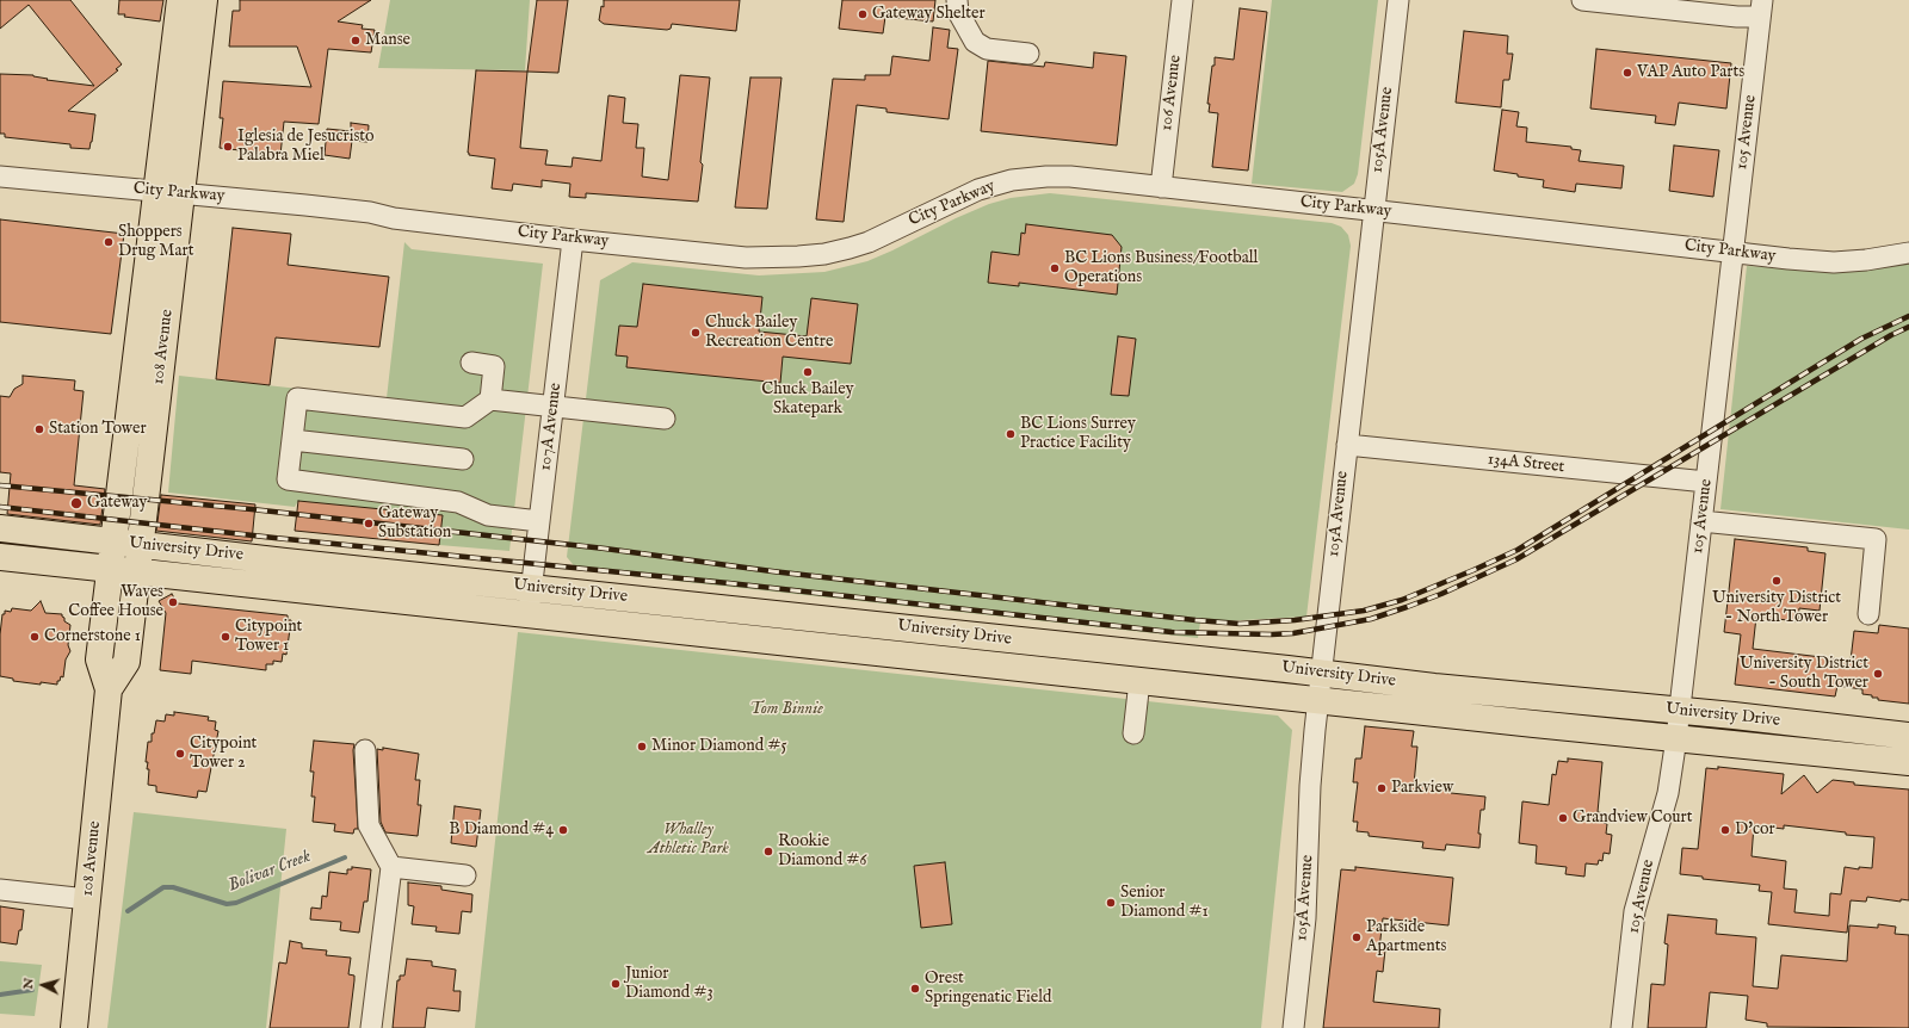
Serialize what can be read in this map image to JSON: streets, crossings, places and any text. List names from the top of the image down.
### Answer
{
  "streets": {
    "main road": ["108 Avenue", "University Drive"],
    "street": [
      "106 Avenue",
      "105A Avenue",
      "105 Avenue",
      "City Parkway",
      "107A Avenue",
      "134A Street"
    ]
  },
  "crossings": [
    ["106 Avenue", "City Parkway"],
    ["105A Avenue", "City Parkway"],
    ["105A Avenue", "134A Street"],
    ["105A Avenue", "University Drive"],
    ["105 Avenue", "City Parkway"],
    ["105 Avenue", "134A Street"],
    ["105 Avenue", "University Drive"],
    ["City Parkway", "108 Avenue"],
    ["City Parkway", "107A Avenue"],
    ["108 Avenue", "University Drive"],
    ["107A Avenue", "University Drive"]
  ],
  "water": ["Bolivar Creek"],
  "parks": ["Tom Binnie", "Whalley Athletic Park"],
  "places": [
    "Gateway Shelter",
    "Manse",
    "VAP Auto Parts",
    "Iglesia de Jesucristo Palabra Miel",
    "Shoppers Drug Mart",
    "BC Lions Business/Football Operations",
    "Chuck Bailey Recreation Centre",
    "Chuck Bailey Skatepark",
    "Station Tower",
    "BC Lions Surrey Practice Facility",
    "Gateway",
    "Gateway Substation",
    "University District - North Tower",
    "Waves Coffee House",
    "Cornerstone 1",
    "Citypoint Tower 1",
    "University District - South Tower",
    "Minor Diamond #5",
    "Citypoint Tower 2",
    "Parkview",
    "Grandview Court",
    "B Diamond #4",
    "D'cor",
    "Rookie Diamond #6",
    "Senior Diamond #1",
    "Parkside Apartments",
    "Junior Diamond #3",
    "Orest Springenatic Field"
  ],
  "north": "left"
}
